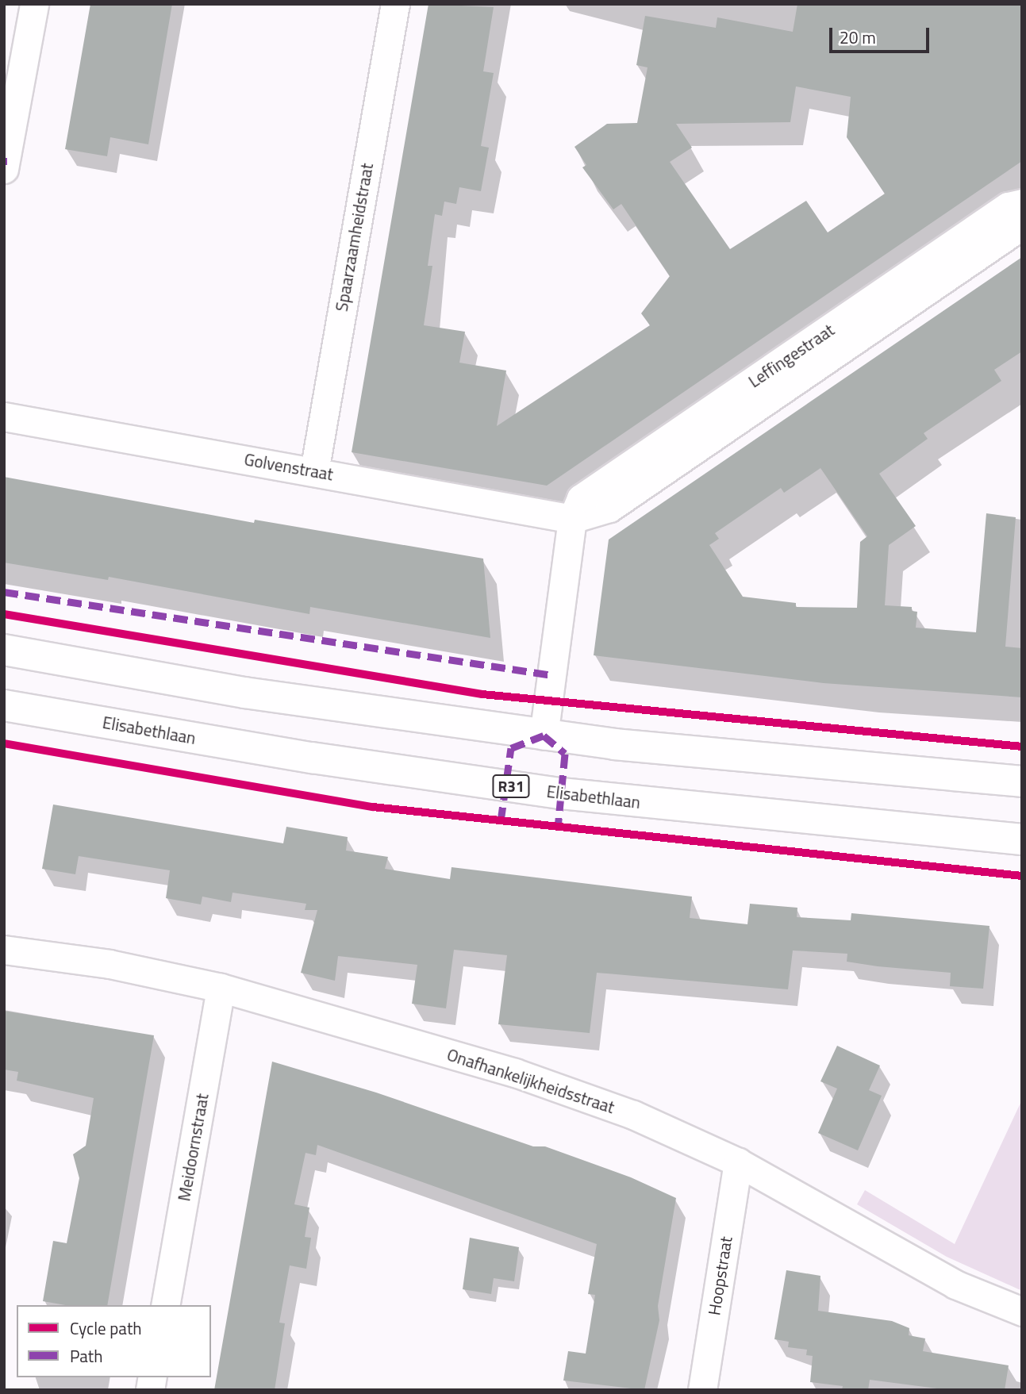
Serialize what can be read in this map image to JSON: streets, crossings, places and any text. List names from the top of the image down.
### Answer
{
  "streets": {
    "main road": ["Elisabethlaan", "R31"],
    "street": [
      "Spaarzaamheidstraat",
      "Leffingestraat",
      "Golvenstraat",
      "Onafhankelijkheidsstraat",
      "Meidoornstraat",
      "Hoopstraat"
    ]
  },
  "crossings": [
    ["Spaarzaamheidstraat", "Golvenstraat"],
    ["Leffingestraat", "Golvenstraat"],
    ["Onafhankelijkheidsstraat", "Meidoornstraat"],
    ["Onafhankelijkheidsstraat", "Hoopstraat"]
  ],
  "legend": ["Cycle path", "Path"],
  "scale_bar": "20 m"
}
